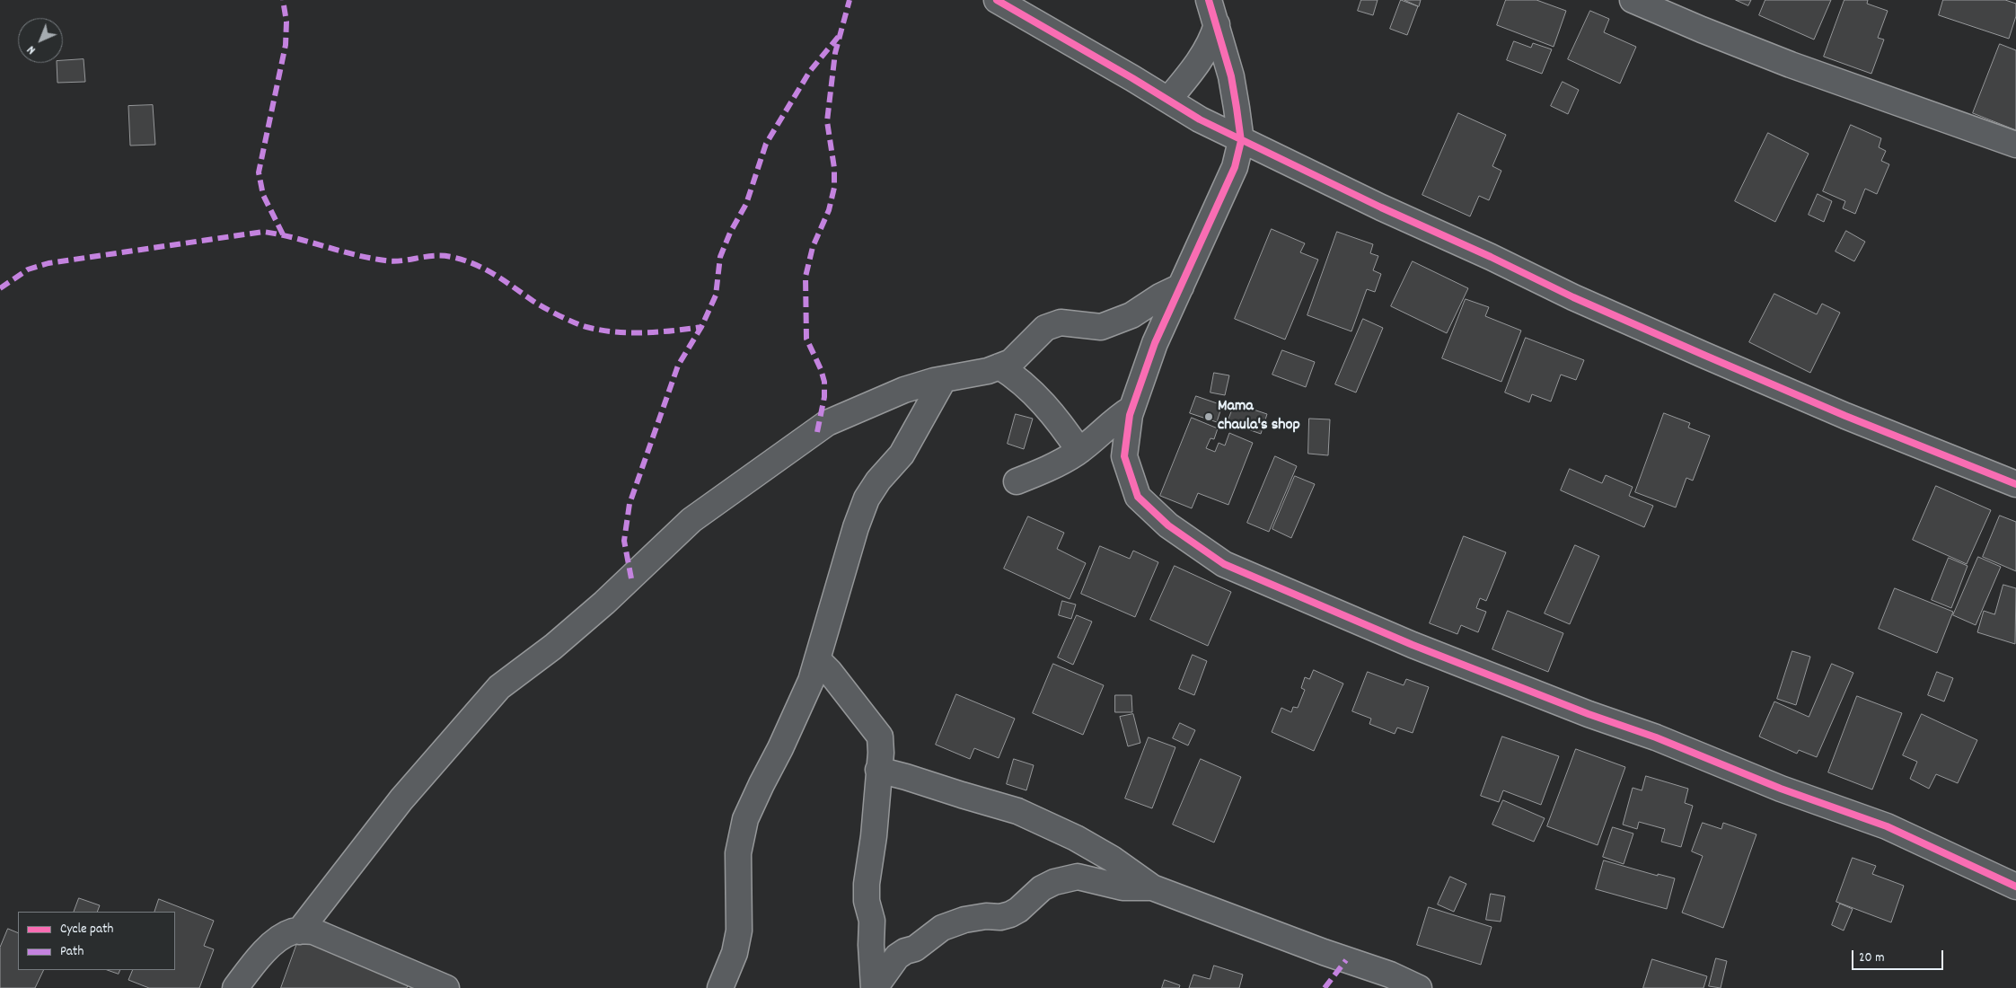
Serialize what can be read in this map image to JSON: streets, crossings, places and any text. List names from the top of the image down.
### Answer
{
  "places": ["Mama chaula's shop"],
  "legend": ["Cycle path", "Path"],
  "scale_bar": "20 m",
  "north": "bottom left"
}
